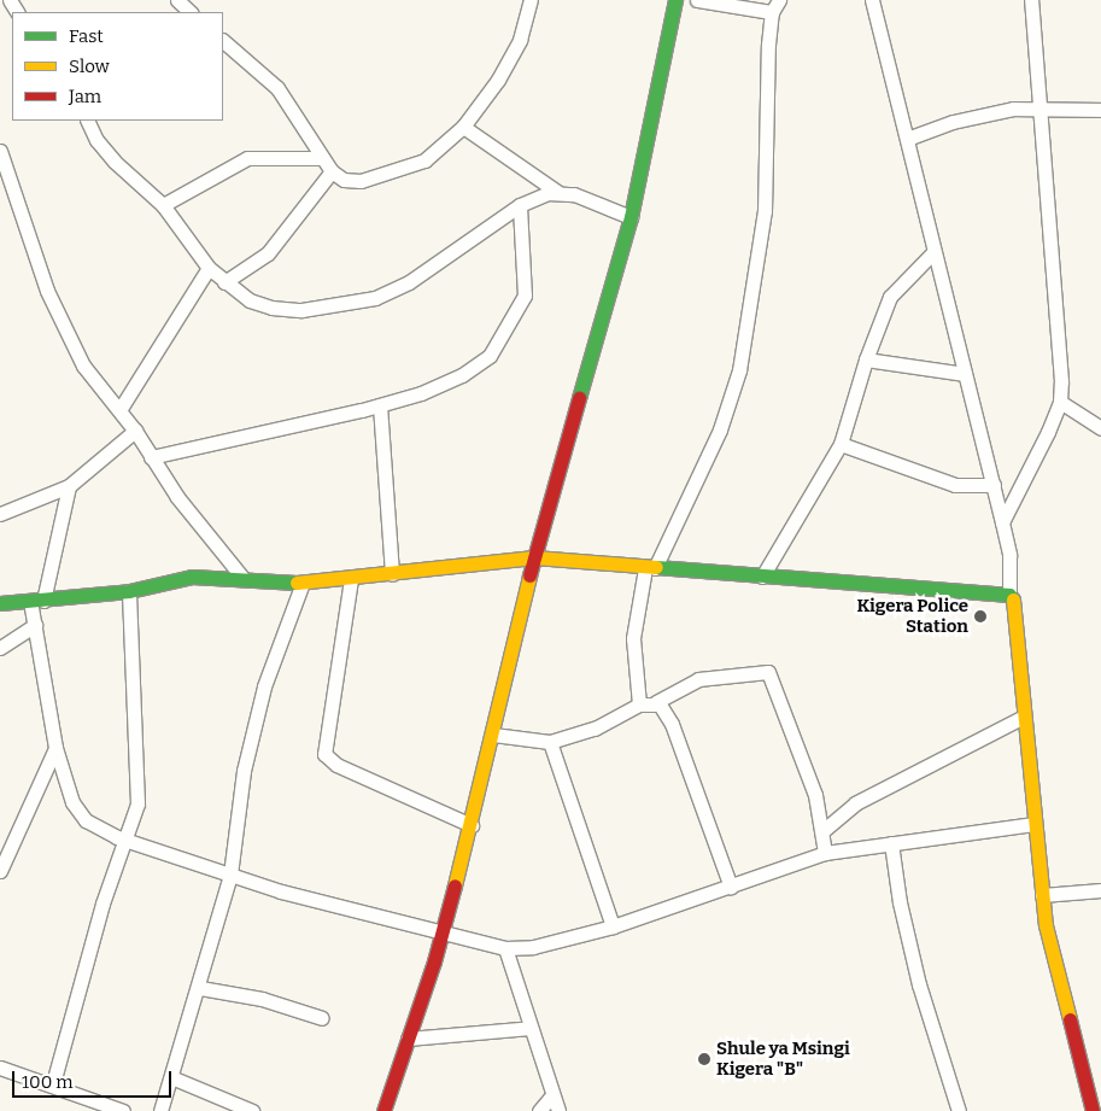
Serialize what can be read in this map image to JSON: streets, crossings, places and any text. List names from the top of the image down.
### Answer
{
  "places": ["Kigera Police Station", "Shule ya Msingi Kigera \"B\""],
  "legend": ["Fast", "Slow", "Jam"],
  "scale_bar": "100 m"
}
